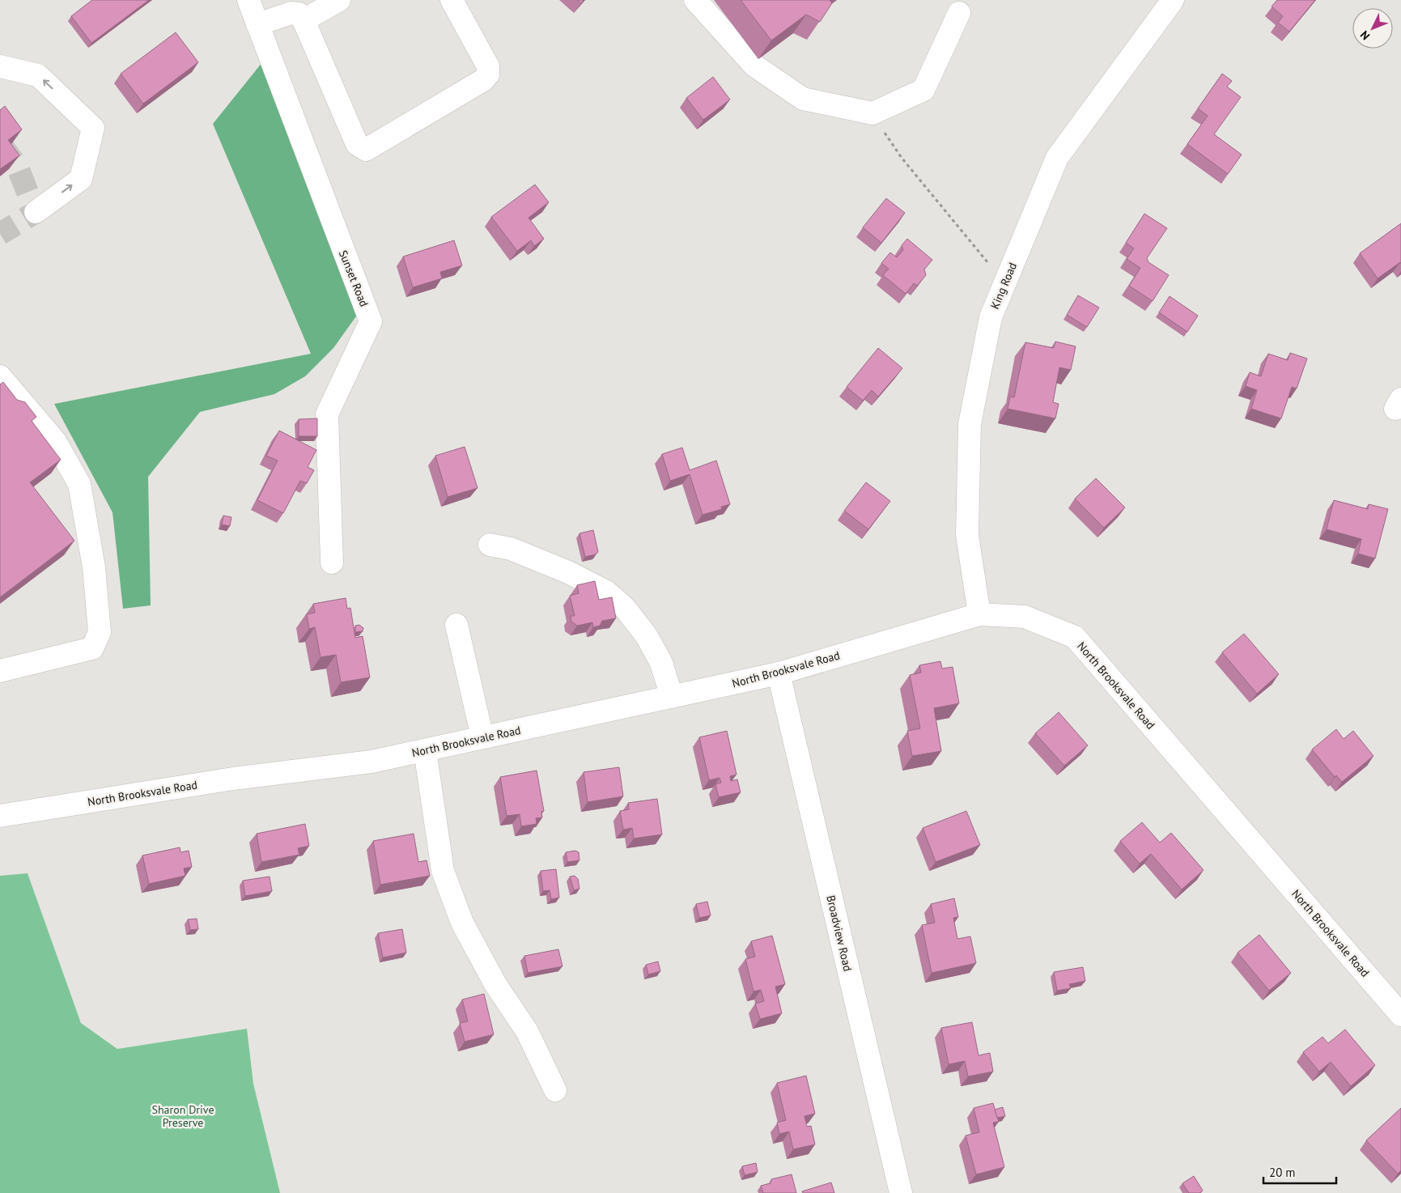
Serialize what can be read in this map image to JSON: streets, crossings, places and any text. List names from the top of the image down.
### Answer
{
  "streets": {
    "street": [
      "Sunset Road",
      "King Road",
      "North Brooksvale Road",
      "Broadview Road"
    ]
  },
  "crossings": [
    ["King Road", "North Brooksvale Road"],
    ["North Brooksvale Road", "Broadview Road"]
  ],
  "parks": ["Sharon Drive Preserve"],
  "scale_bar": "20 m",
  "north": "bottom left"
}
